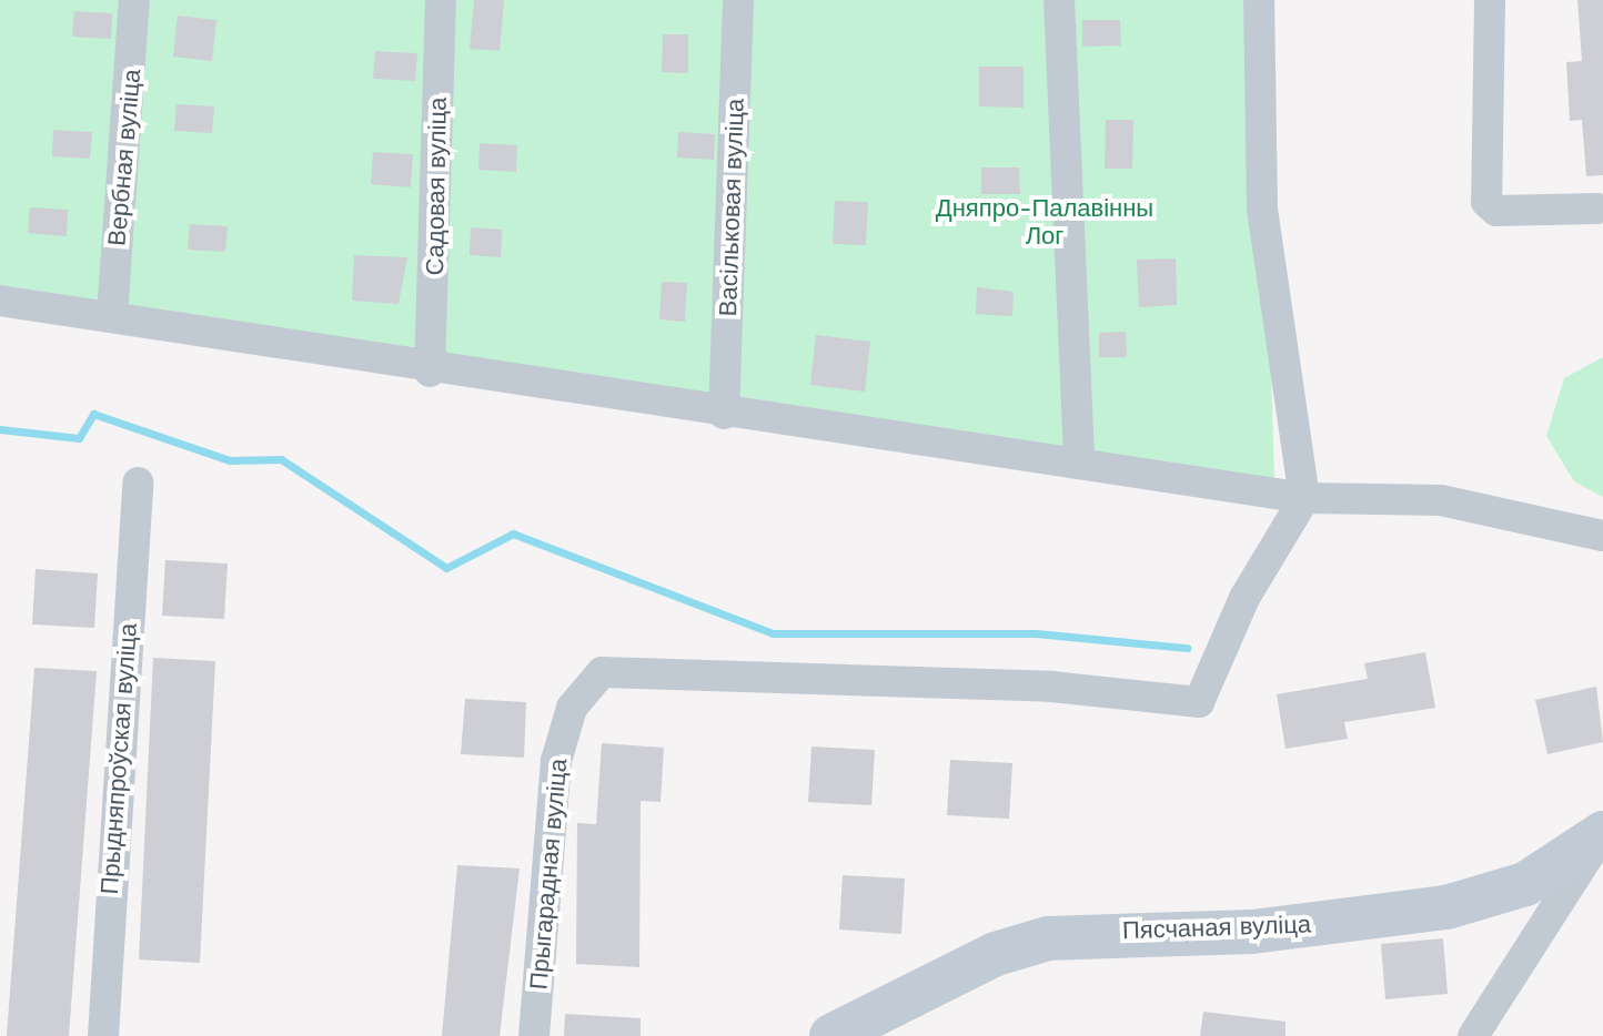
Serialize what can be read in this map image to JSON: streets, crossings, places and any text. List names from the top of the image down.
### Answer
{
  "streets": {
    "street": [
      "Вербная вуліца",
      "Садовая вуліца",
      "Васільковая вуліца",
      "Прыдняпроўская вуліца",
      "Прыгарадная вуліца",
      "Пясчаная вуліца"
    ]
  },
  "parks": ["Дняпро-Палавінны Лог"]
}
